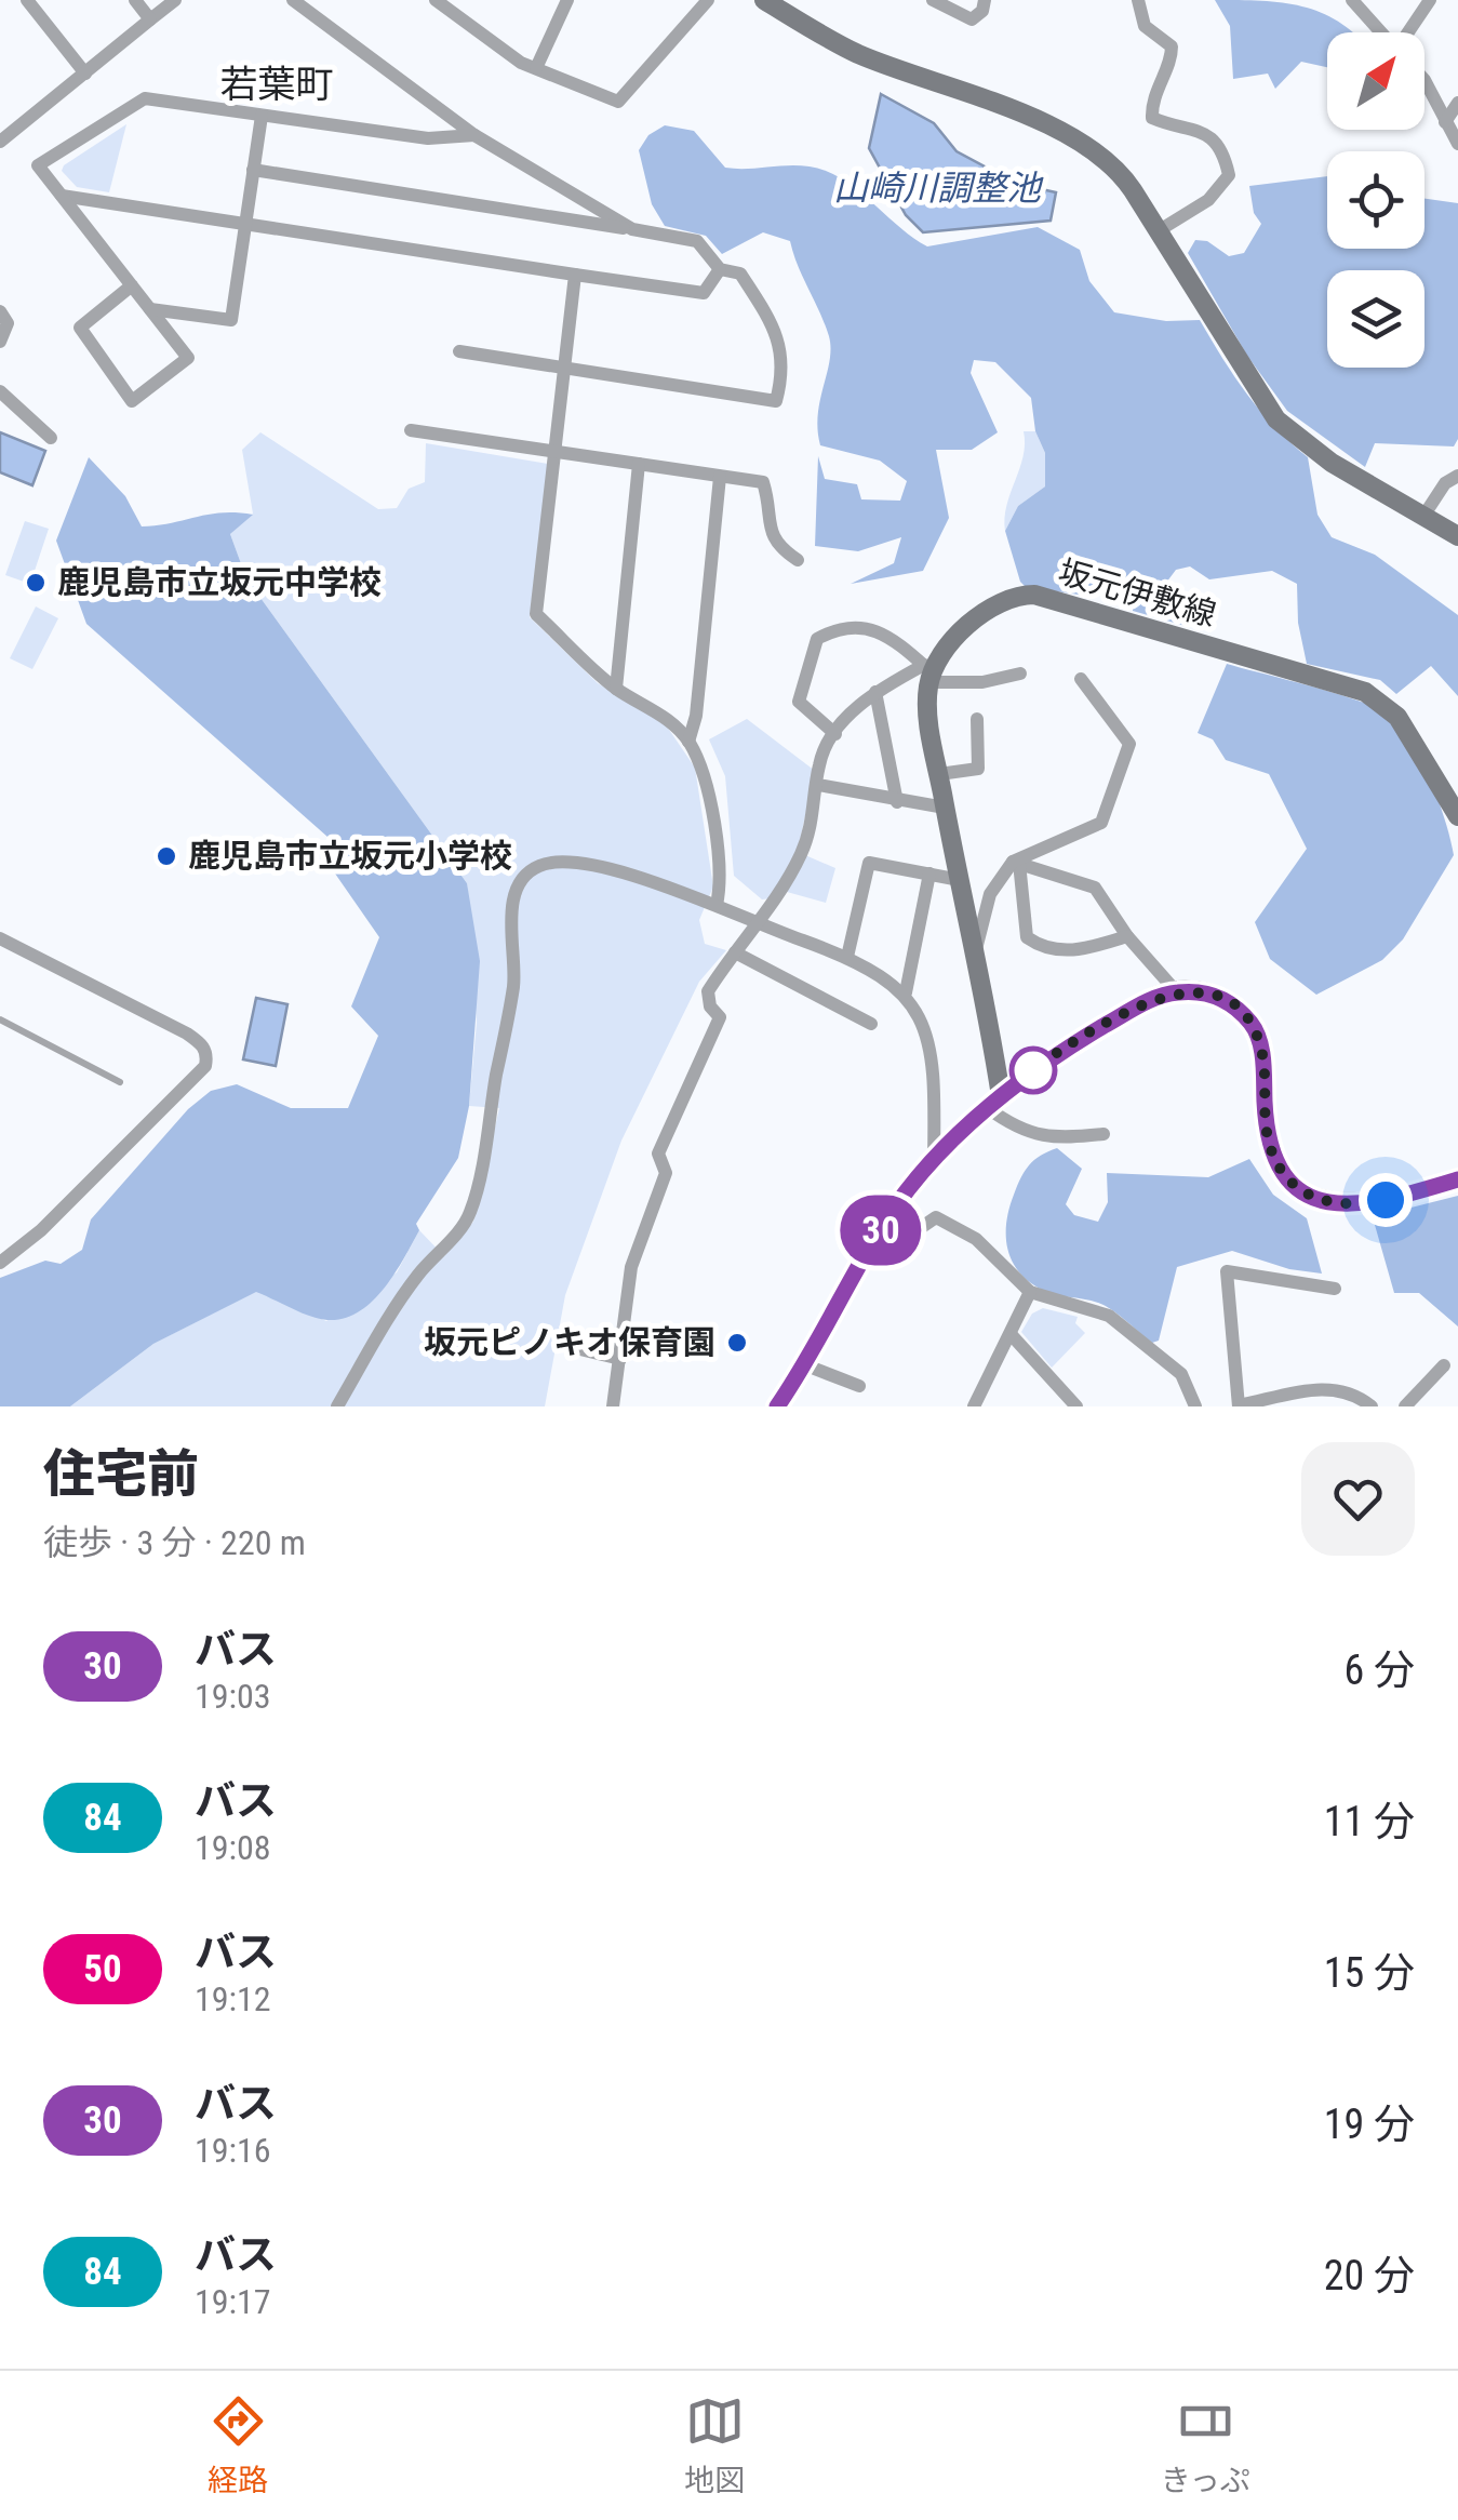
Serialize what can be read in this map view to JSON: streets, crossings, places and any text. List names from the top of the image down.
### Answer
{
  "streets": {
    "main road": ["坂元伊敷線"]
  },
  "districts": ["若葉町"],
  "water": ["山崎川調整池"],
  "places": ["鹿児島市立坂元中学校", "鹿児島市立坂元小学校", "坂元ピノキオ保育園"],
  "lines": ["bus line 30"],
  "north": "top right",
  "page": {
    "on_map": "30",
    "heading": ["住宅前", "徒歩 · 3 分 · 220 m"],
    "list": [
      {
        "mark": "30",
        "name": "バス",
        "note": "19:03",
        "value": "6 分"
      },
      {
        "mark": "84",
        "name": "バス",
        "note": "19:08",
        "value": "11 分"
      },
      {
        "mark": "50",
        "name": "バス",
        "note": "19:12",
        "value": "15 分"
      },
      {
        "mark": "30",
        "name": "バス",
        "note": "19:16",
        "value": "19 分"
      },
      {
        "mark": "84",
        "name": "バス",
        "note": "19:17",
        "value": "20 分"
      }
    ],
    "tabs": ["経路", "地図", "きっぷ"]
  }
}
